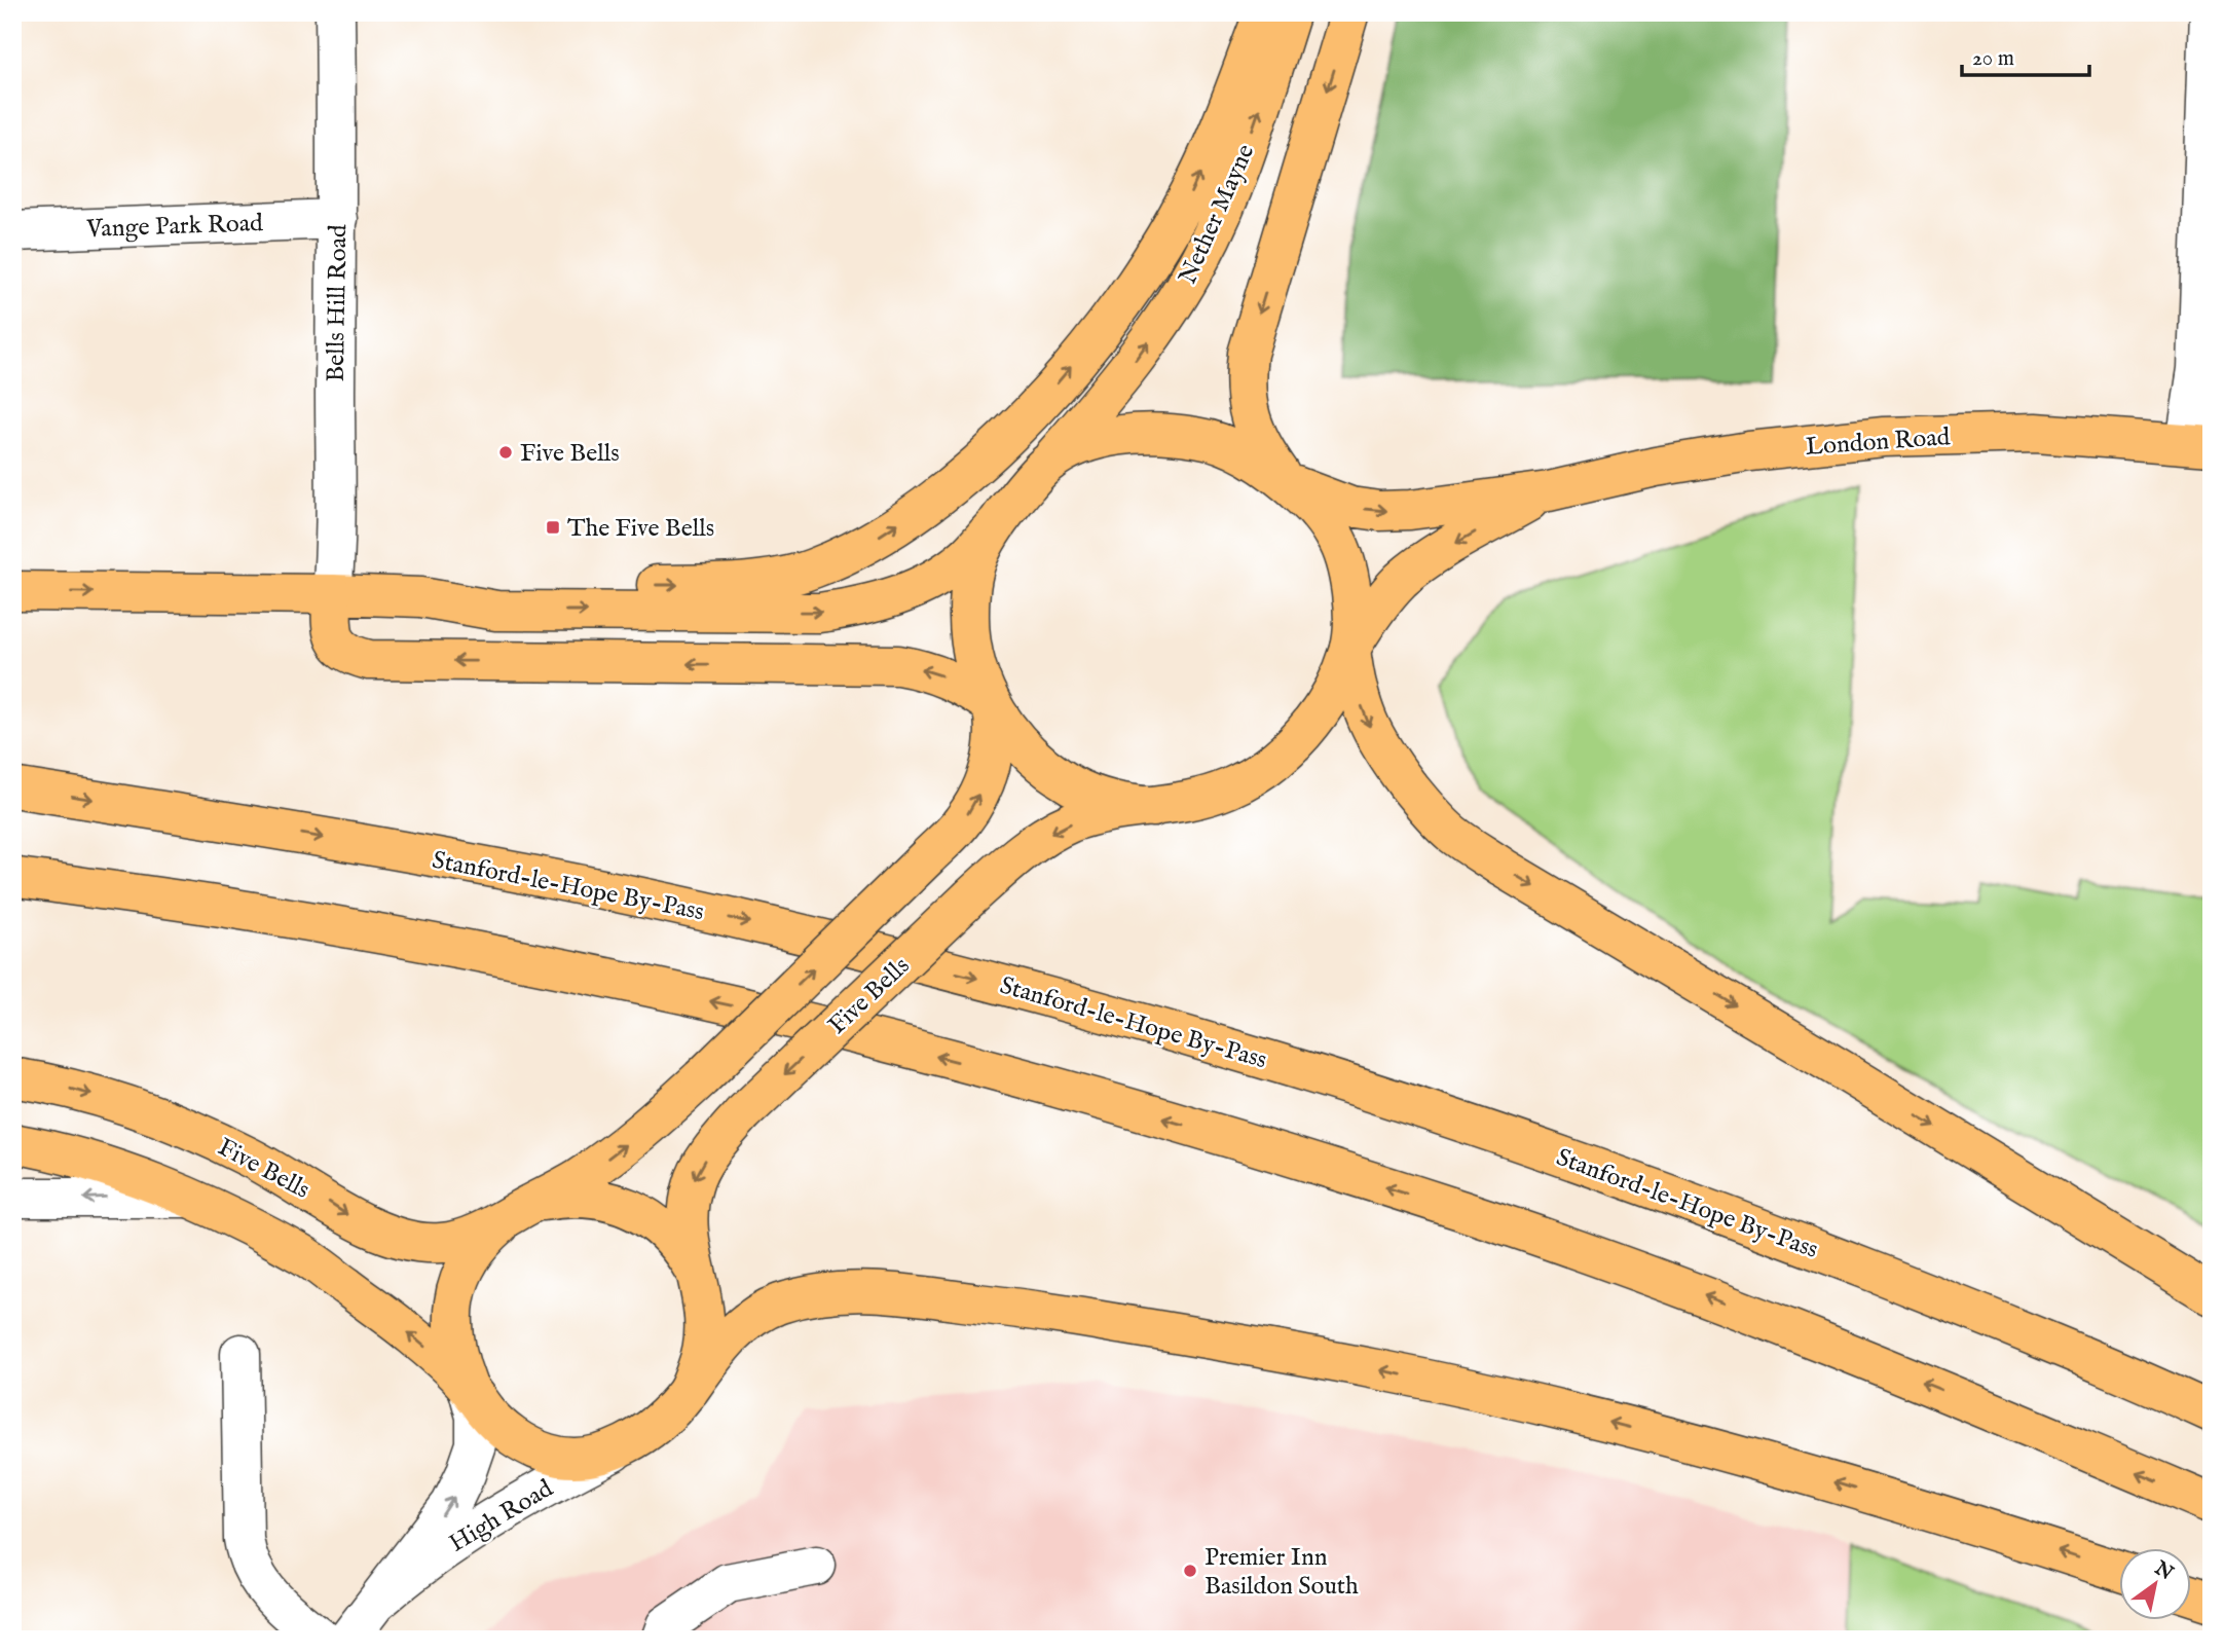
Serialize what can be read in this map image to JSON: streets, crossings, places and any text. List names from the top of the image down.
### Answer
{
  "streets": {
    "main road": [
      "Nether Mayne",
      "London Road",
      "Stanford-le-Hope By-Pass",
      "Five Bells"
    ],
    "street": ["Vange Park Road", "Bells Hill Road", "High Road"]
  },
  "crossings": [
    ["Nether Mayne", "Five Bells"],
    ["Vange Park Road", "Bells Hill Road"],
    ["London Road", "Five Bells"],
    ["Five Bells", "High Road"]
  ],
  "one_way": ["Nether Mayne", "High Road"],
  "places": {
    "other": ["Five Bells", "Premier Inn Basildon South"],
    "transit": ["The Five Bells"]
  },
  "scale_bar": "20 m",
  "north": "top right"
}
